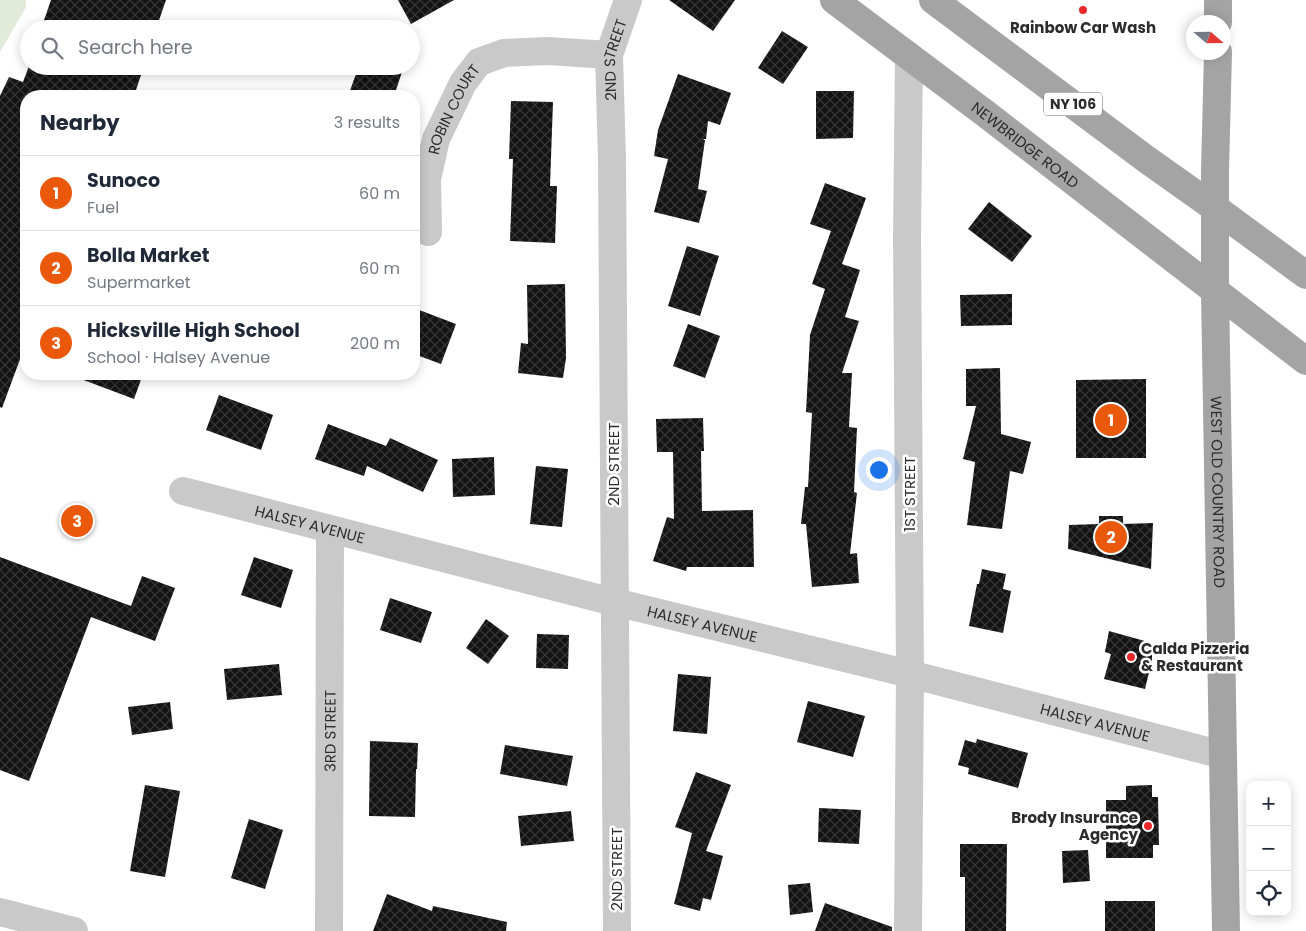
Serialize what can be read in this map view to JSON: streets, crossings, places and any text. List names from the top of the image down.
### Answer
{
  "streets": {
    "main road": ["NY 106", "NEWBRIDGE ROAD", "WEST OLD COUNTRY ROAD"],
    "street": [
      "2ND STREET",
      "ROBIN COURT",
      "1ST STREET",
      "HALSEY AVENUE",
      "3RD STREET"
    ]
  },
  "crossings": [
    ["2ND STREET", "ROBIN COURT"],
    ["2ND STREET", "HALSEY AVENUE"],
    ["NY 106", "WEST OLD COUNTRY ROAD"],
    ["NEWBRIDGE ROAD", "WEST OLD COUNTRY ROAD"],
    ["NEWBRIDGE ROAD", "1ST STREET"],
    ["WEST OLD COUNTRY ROAD", "HALSEY AVENUE"],
    ["1ST STREET", "HALSEY AVENUE"],
    ["HALSEY AVENUE", "3RD STREET"]
  ],
  "places": ["Rainbow Car Wash", "Calda Pizzeria & Restaurant", "Brody Insurance Agency"],
  "north": "right",
  "page": {
    "search": "Search here",
    "heading": ["Nearby", "3 results"],
    "list": [
      {
        "mark": "1",
        "name": "Sunoco",
        "note": "Fuel",
        "value": "60 m"
      },
      {
        "mark": "2",
        "name": "Bolla Market",
        "note": "Supermarket",
        "value": "60 m"
      },
      {
        "mark": "3",
        "name": "Hicksville High School",
        "note": "School · Halsey Avenue",
        "value": "200 m"
      }
    ],
    "pins": ["1", "3", "2"],
    "map_buttons": ["+", "−"]
  }
}
